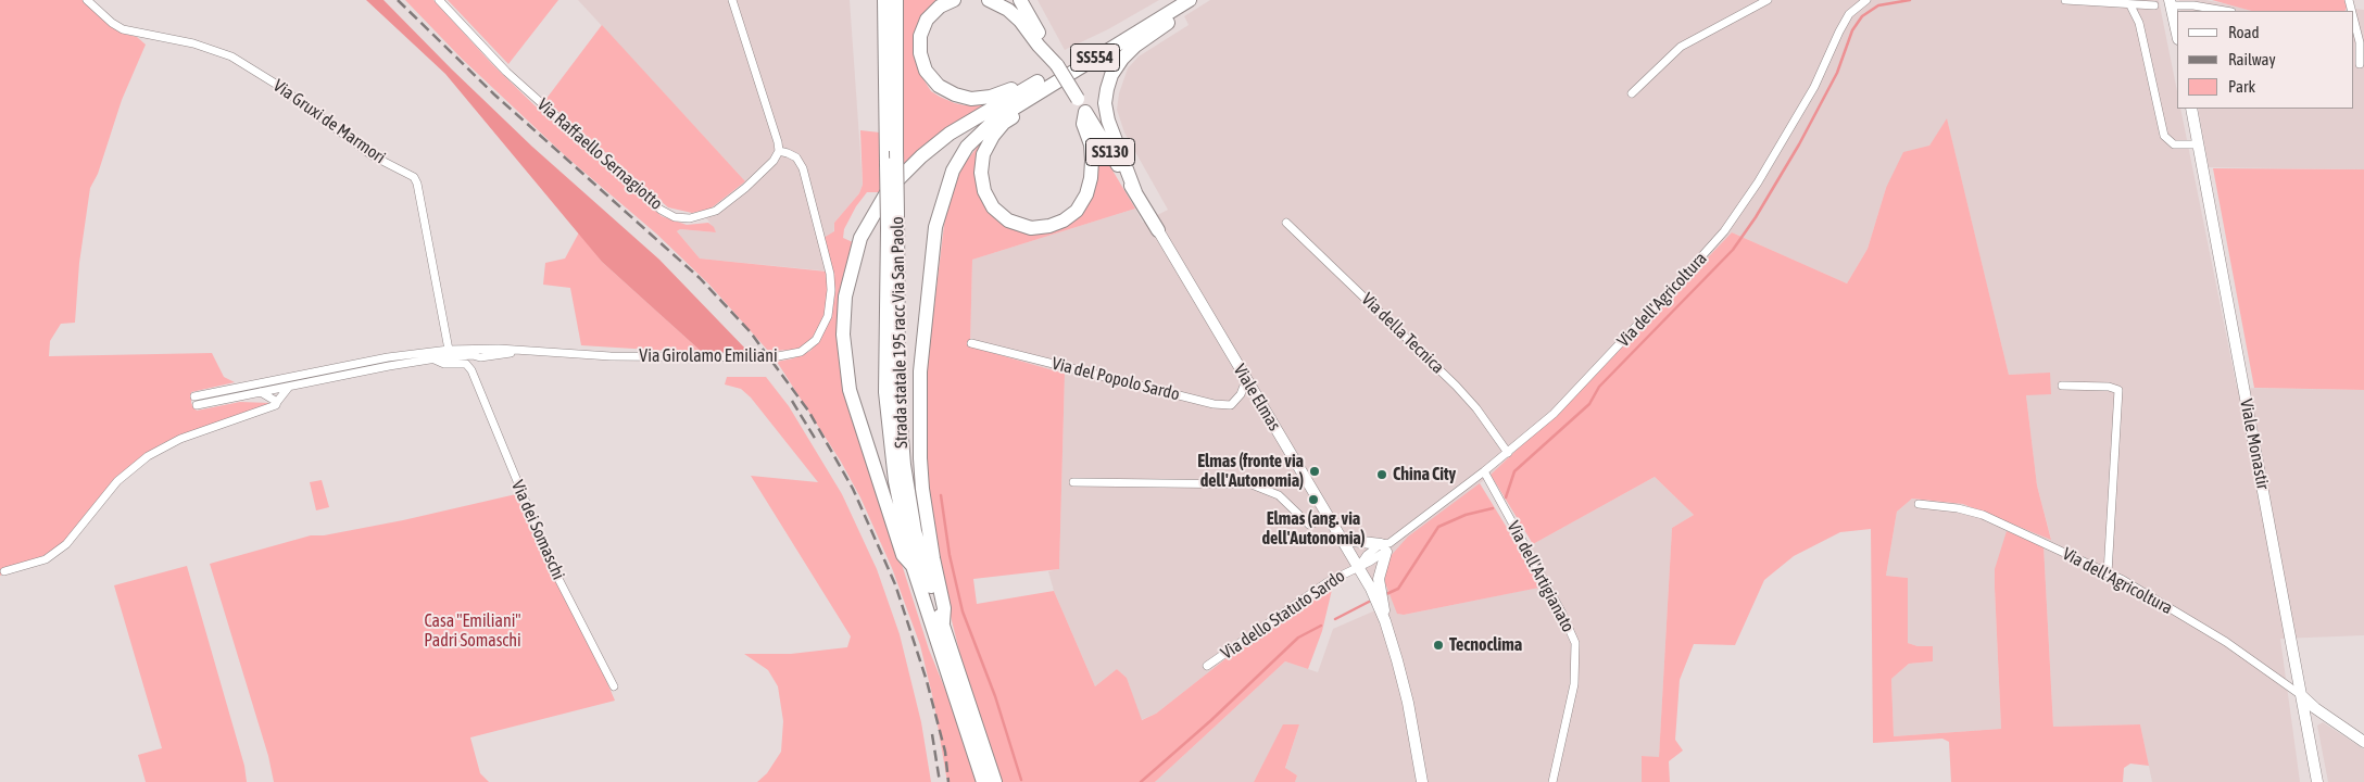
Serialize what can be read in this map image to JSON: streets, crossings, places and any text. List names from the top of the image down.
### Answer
{
  "streets": {
    "highway": ["SS554", "SS130", "Strada statale 195 racc Via San Paolo"],
    "main road": ["Viale Elmas", "Viale Monastir"],
    "street": [
      "Via Gruxi de Marmori",
      "Via Raffaello Sernagiotto",
      "Via dell'Agricoltura",
      "Via della Tecnica",
      "Via Girolamo Emiliani",
      "Via del Popolo Sardo",
      "Via dei Somaschi",
      "Via dell'Artigianato",
      "Via dello Statuto Sardo"
    ]
  },
  "crossings": [
    ["Via Gruxi de Marmori", "Via Girolamo Emiliani"],
    ["SS130", "Viale Elmas"],
    ["Via Raffaello Sernagiotto", "Via Girolamo Emiliani"],
    ["Via dell'Agricoltura", "Via della Tecnica"],
    ["Via dell'Agricoltura", "Viale Elmas"],
    ["Via dell'Agricoltura", "Viale Monastir"],
    ["Via dell'Agricoltura", "Via dell'Artigianato"],
    ["Via dell'Agricoltura", "Via dello Statuto Sardo"],
    ["Via del Popolo Sardo", "Viale Elmas"],
    ["Viale Elmas", "Via dello Statuto Sardo"]
  ],
  "parks": ["Casa \"Emiliani\" Padri Somaschi"],
  "places": [
    "Elmas (fronte via dell'Autonomia)",
    "China City",
    "Elmas (ang. via dell'Autonomia)",
    "Tecnoclima"
  ],
  "legend": ["Road", "Railway", "Park"]
}
